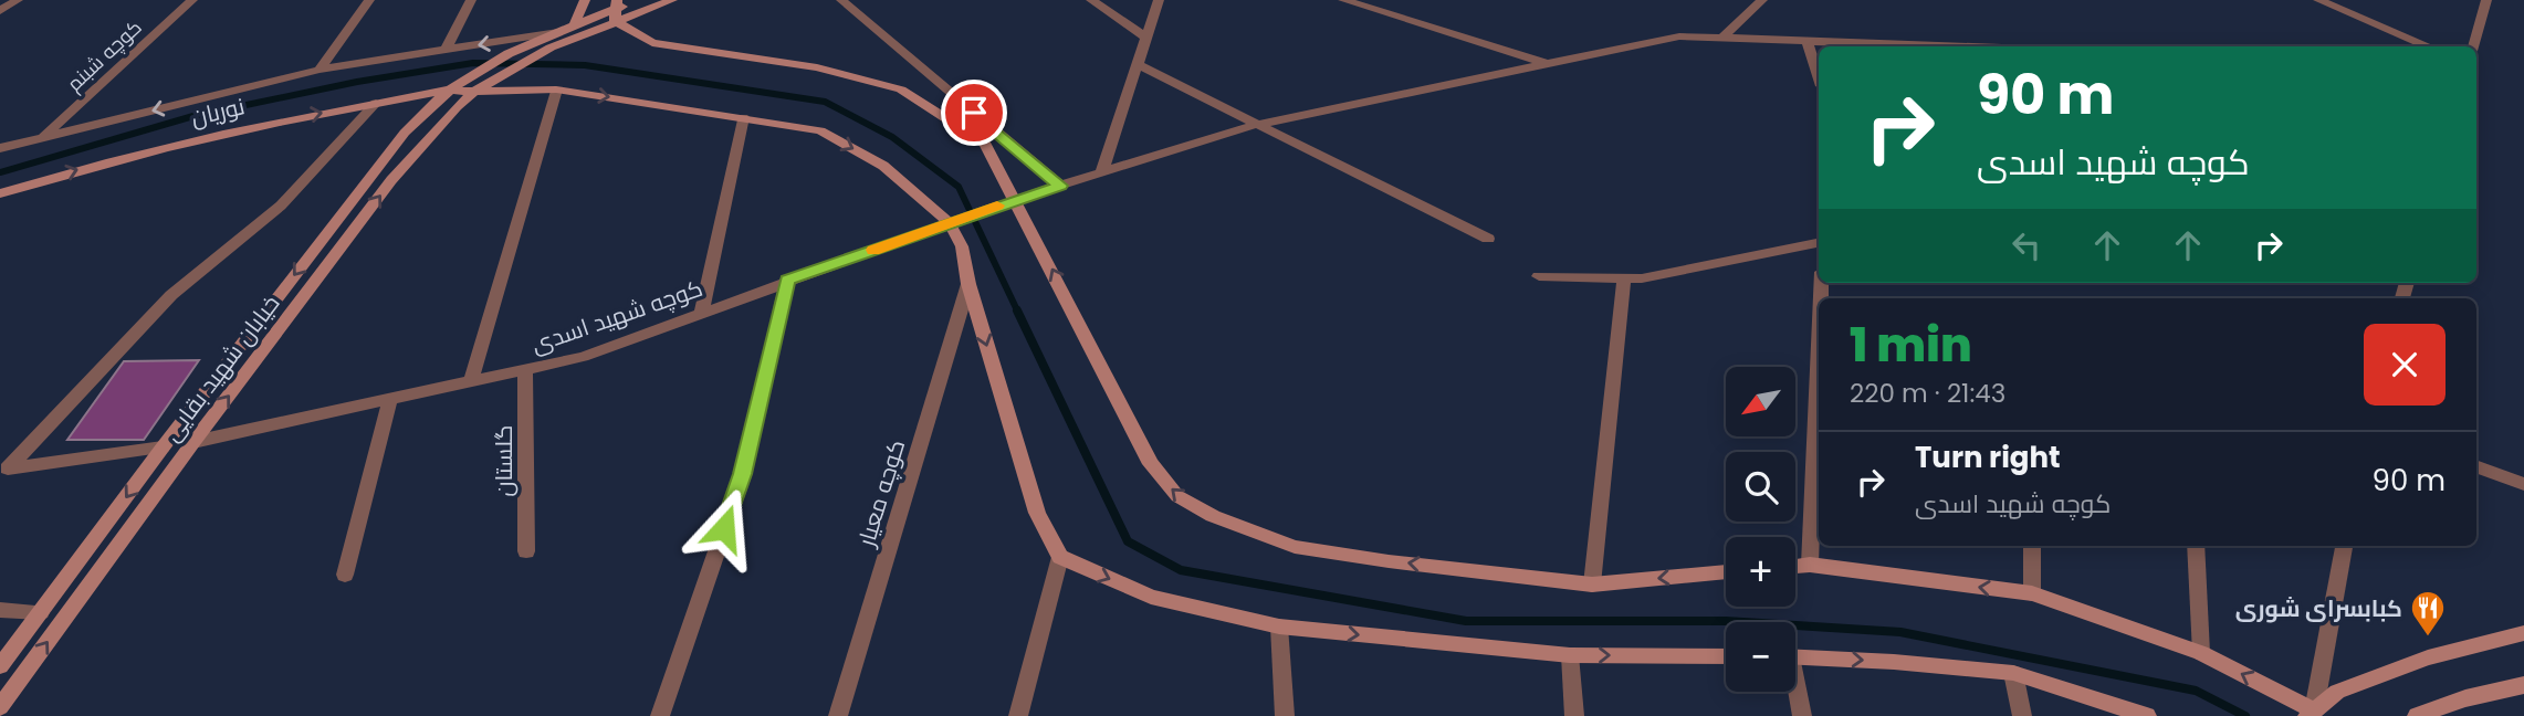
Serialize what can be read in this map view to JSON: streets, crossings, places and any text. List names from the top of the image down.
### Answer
{
  "streets": {
    "street": [
      "کوچه شبنم",
      "نوریان",
      "کوچه شهید اسدی",
      "خیابان شهید بقایی",
      "گلستان",
      "کوچه معیار"
    ]
  },
  "crossings": [
    ["نوریان", "خیابان شهید بقایی"],
    ["کوچه شهید اسدی", "خیابان شهید بقایی"],
    ["کوچه شهید اسدی", "گلستان"]
  ],
  "places": {
    "restaurant": ["کبابسرای شوری"]
  },
  "north": "bottom left",
  "page": {
    "turn": ["90 m", "کوچه شهید اسدی"],
    "heading": ["1 min", "220 m · 21:43"],
    "map_buttons": ["+", "−"],
    "list": [
      {
        "name": "Turn right",
        "note": "کوچه شهید اسدی",
        "value": "90 m"
      }
    ]
  }
}
